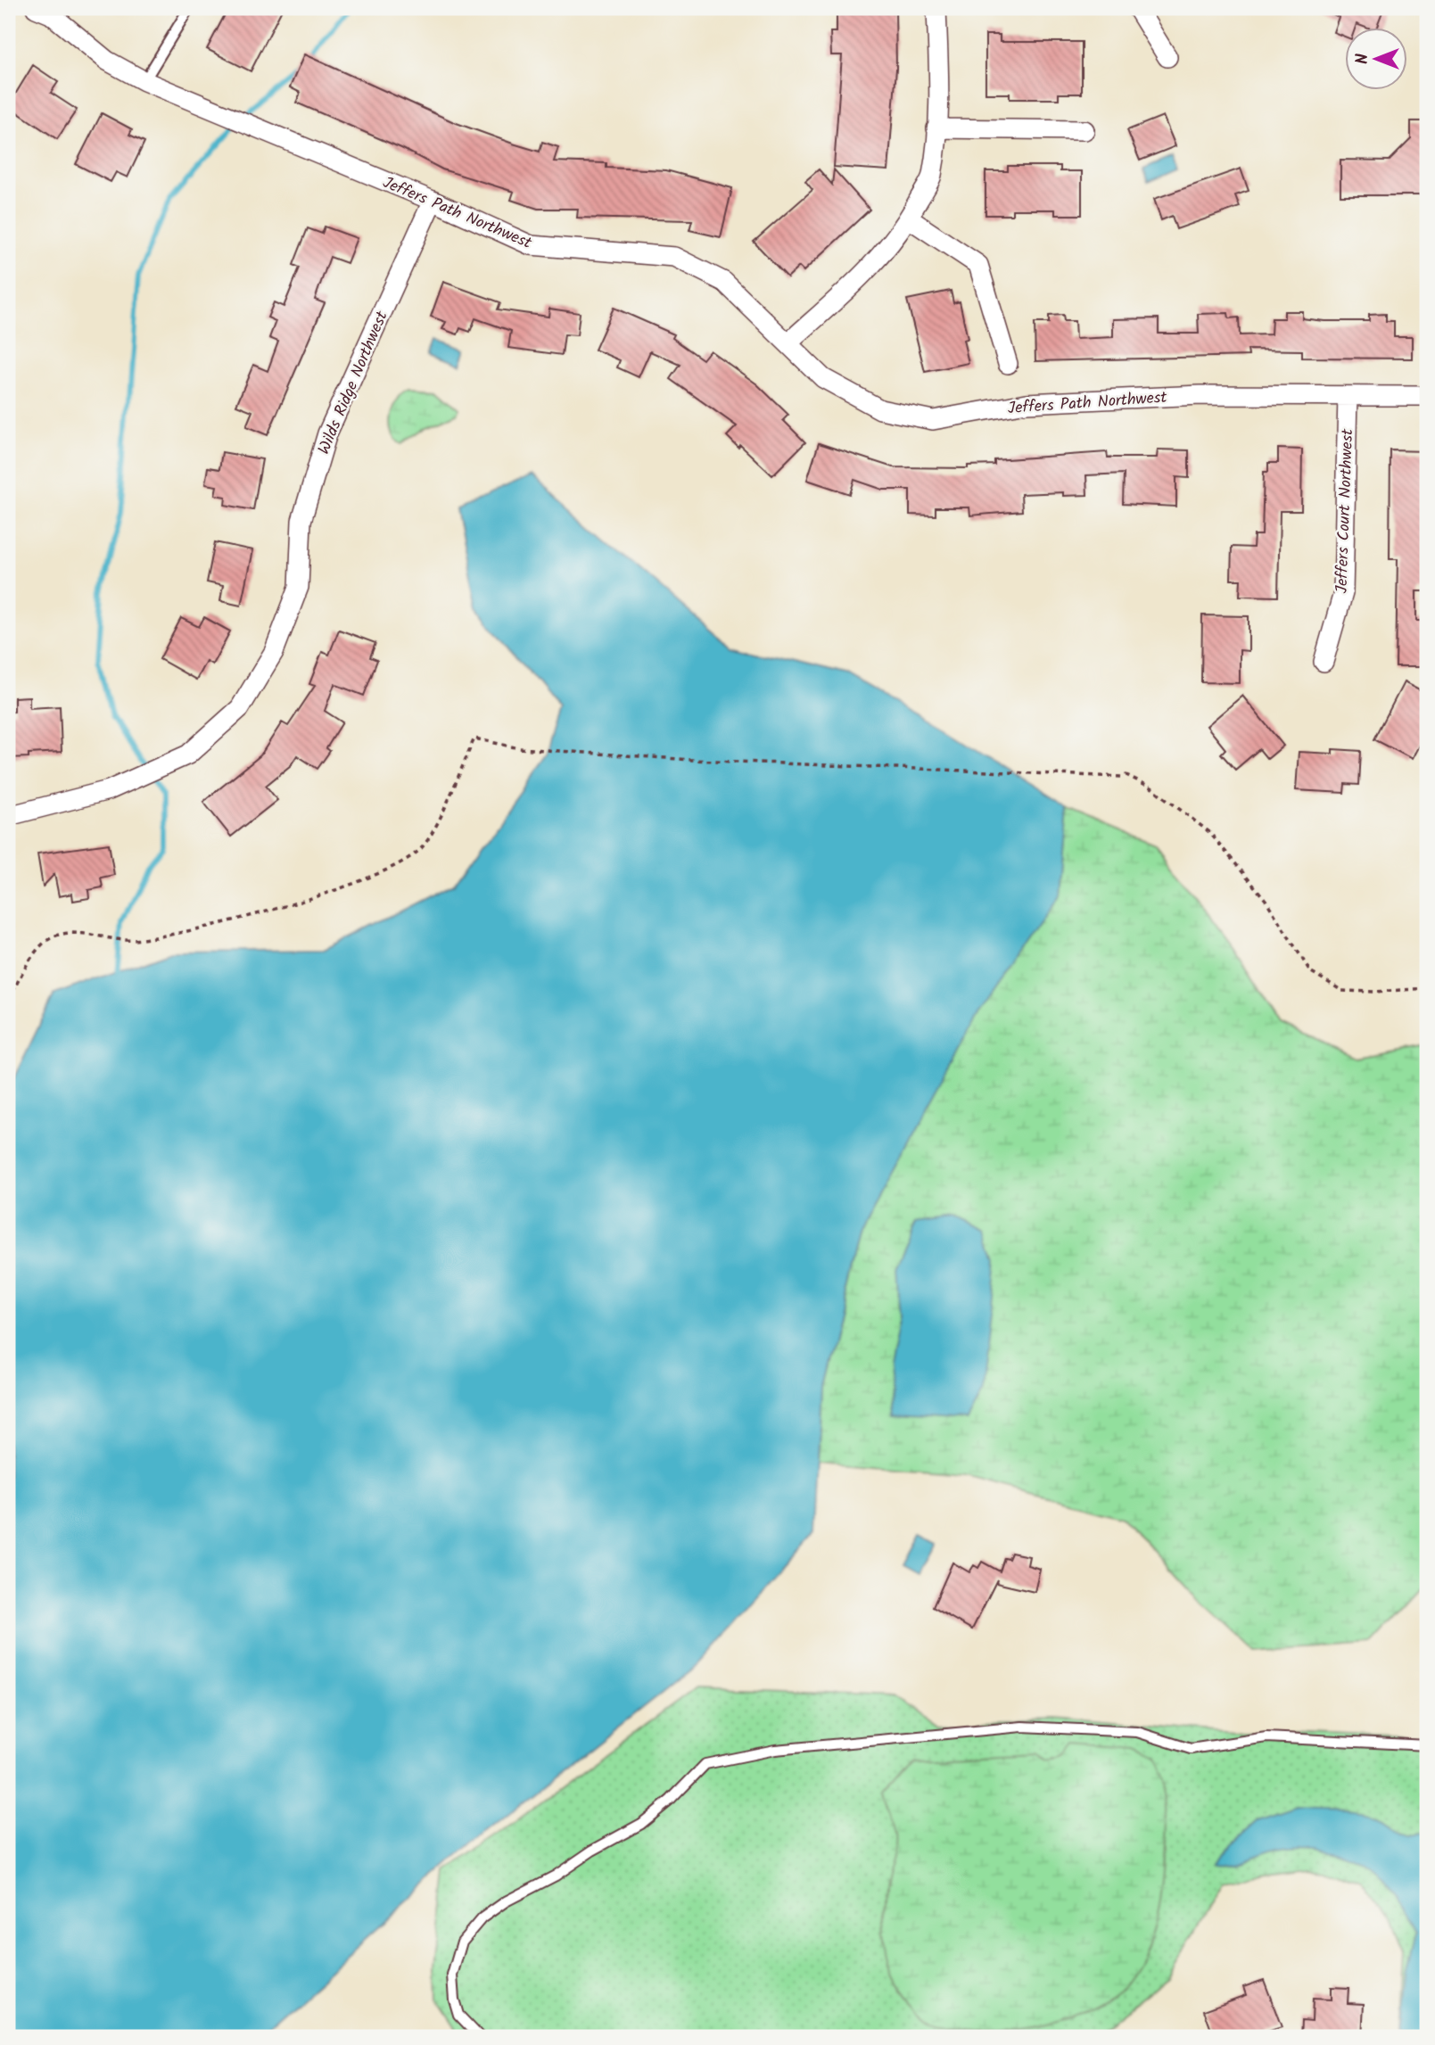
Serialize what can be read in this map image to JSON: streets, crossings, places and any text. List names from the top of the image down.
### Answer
{
  "streets": {
    "street": ["Jeffers Path Northwest", "Wilds Ridge Northwest", "Jeffers Court Northwest"]
  },
  "crossings": [
    ["Jeffers Path Northwest", "Wilds Ridge Northwest"],
    ["Jeffers Path Northwest", "Jeffers Court Northwest"]
  ],
  "north": "left"
}
